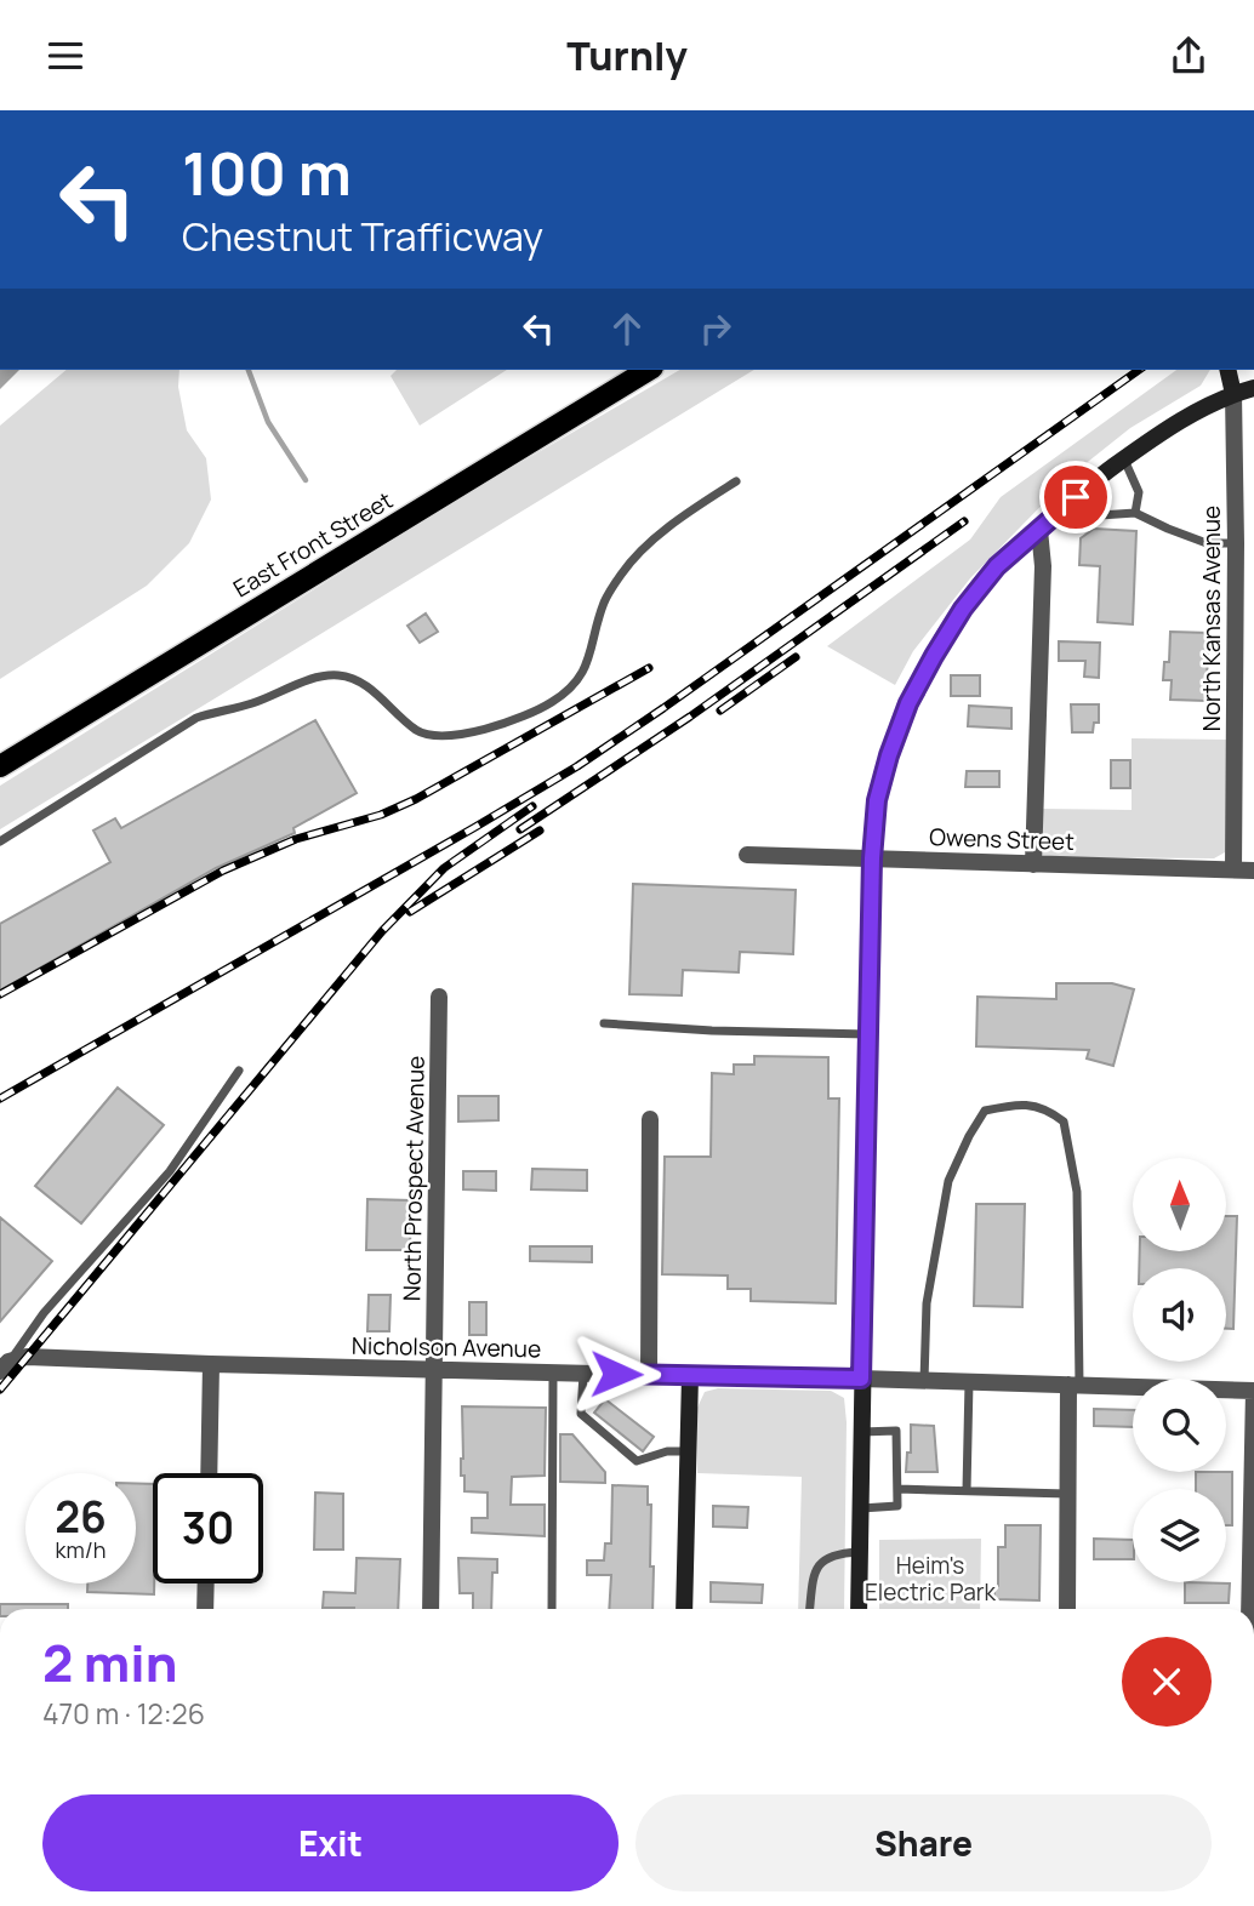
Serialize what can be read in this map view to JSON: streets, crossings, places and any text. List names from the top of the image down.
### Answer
{
  "streets": {
    "main road": ["East Front Street"],
    "street": [
      "North Kansas Avenue",
      "Owens Street",
      "North Prospect Avenue",
      "Nicholson Avenue"
    ]
  },
  "crossings": [
    ["North Kansas Avenue", "Owens Street"],
    ["North Prospect Avenue", "Nicholson Avenue"]
  ],
  "parks": ["Heim's Electric Park"],
  "north": "top",
  "page": {
    "header": "Turnly",
    "turn": ["100 m", "Chestnut Trafficway"],
    "speed": "26 km/h",
    "limit": "30",
    "heading": ["2 min", "470 m · 12:26"],
    "buttons": ["Exit", "Share"]
  }
}
